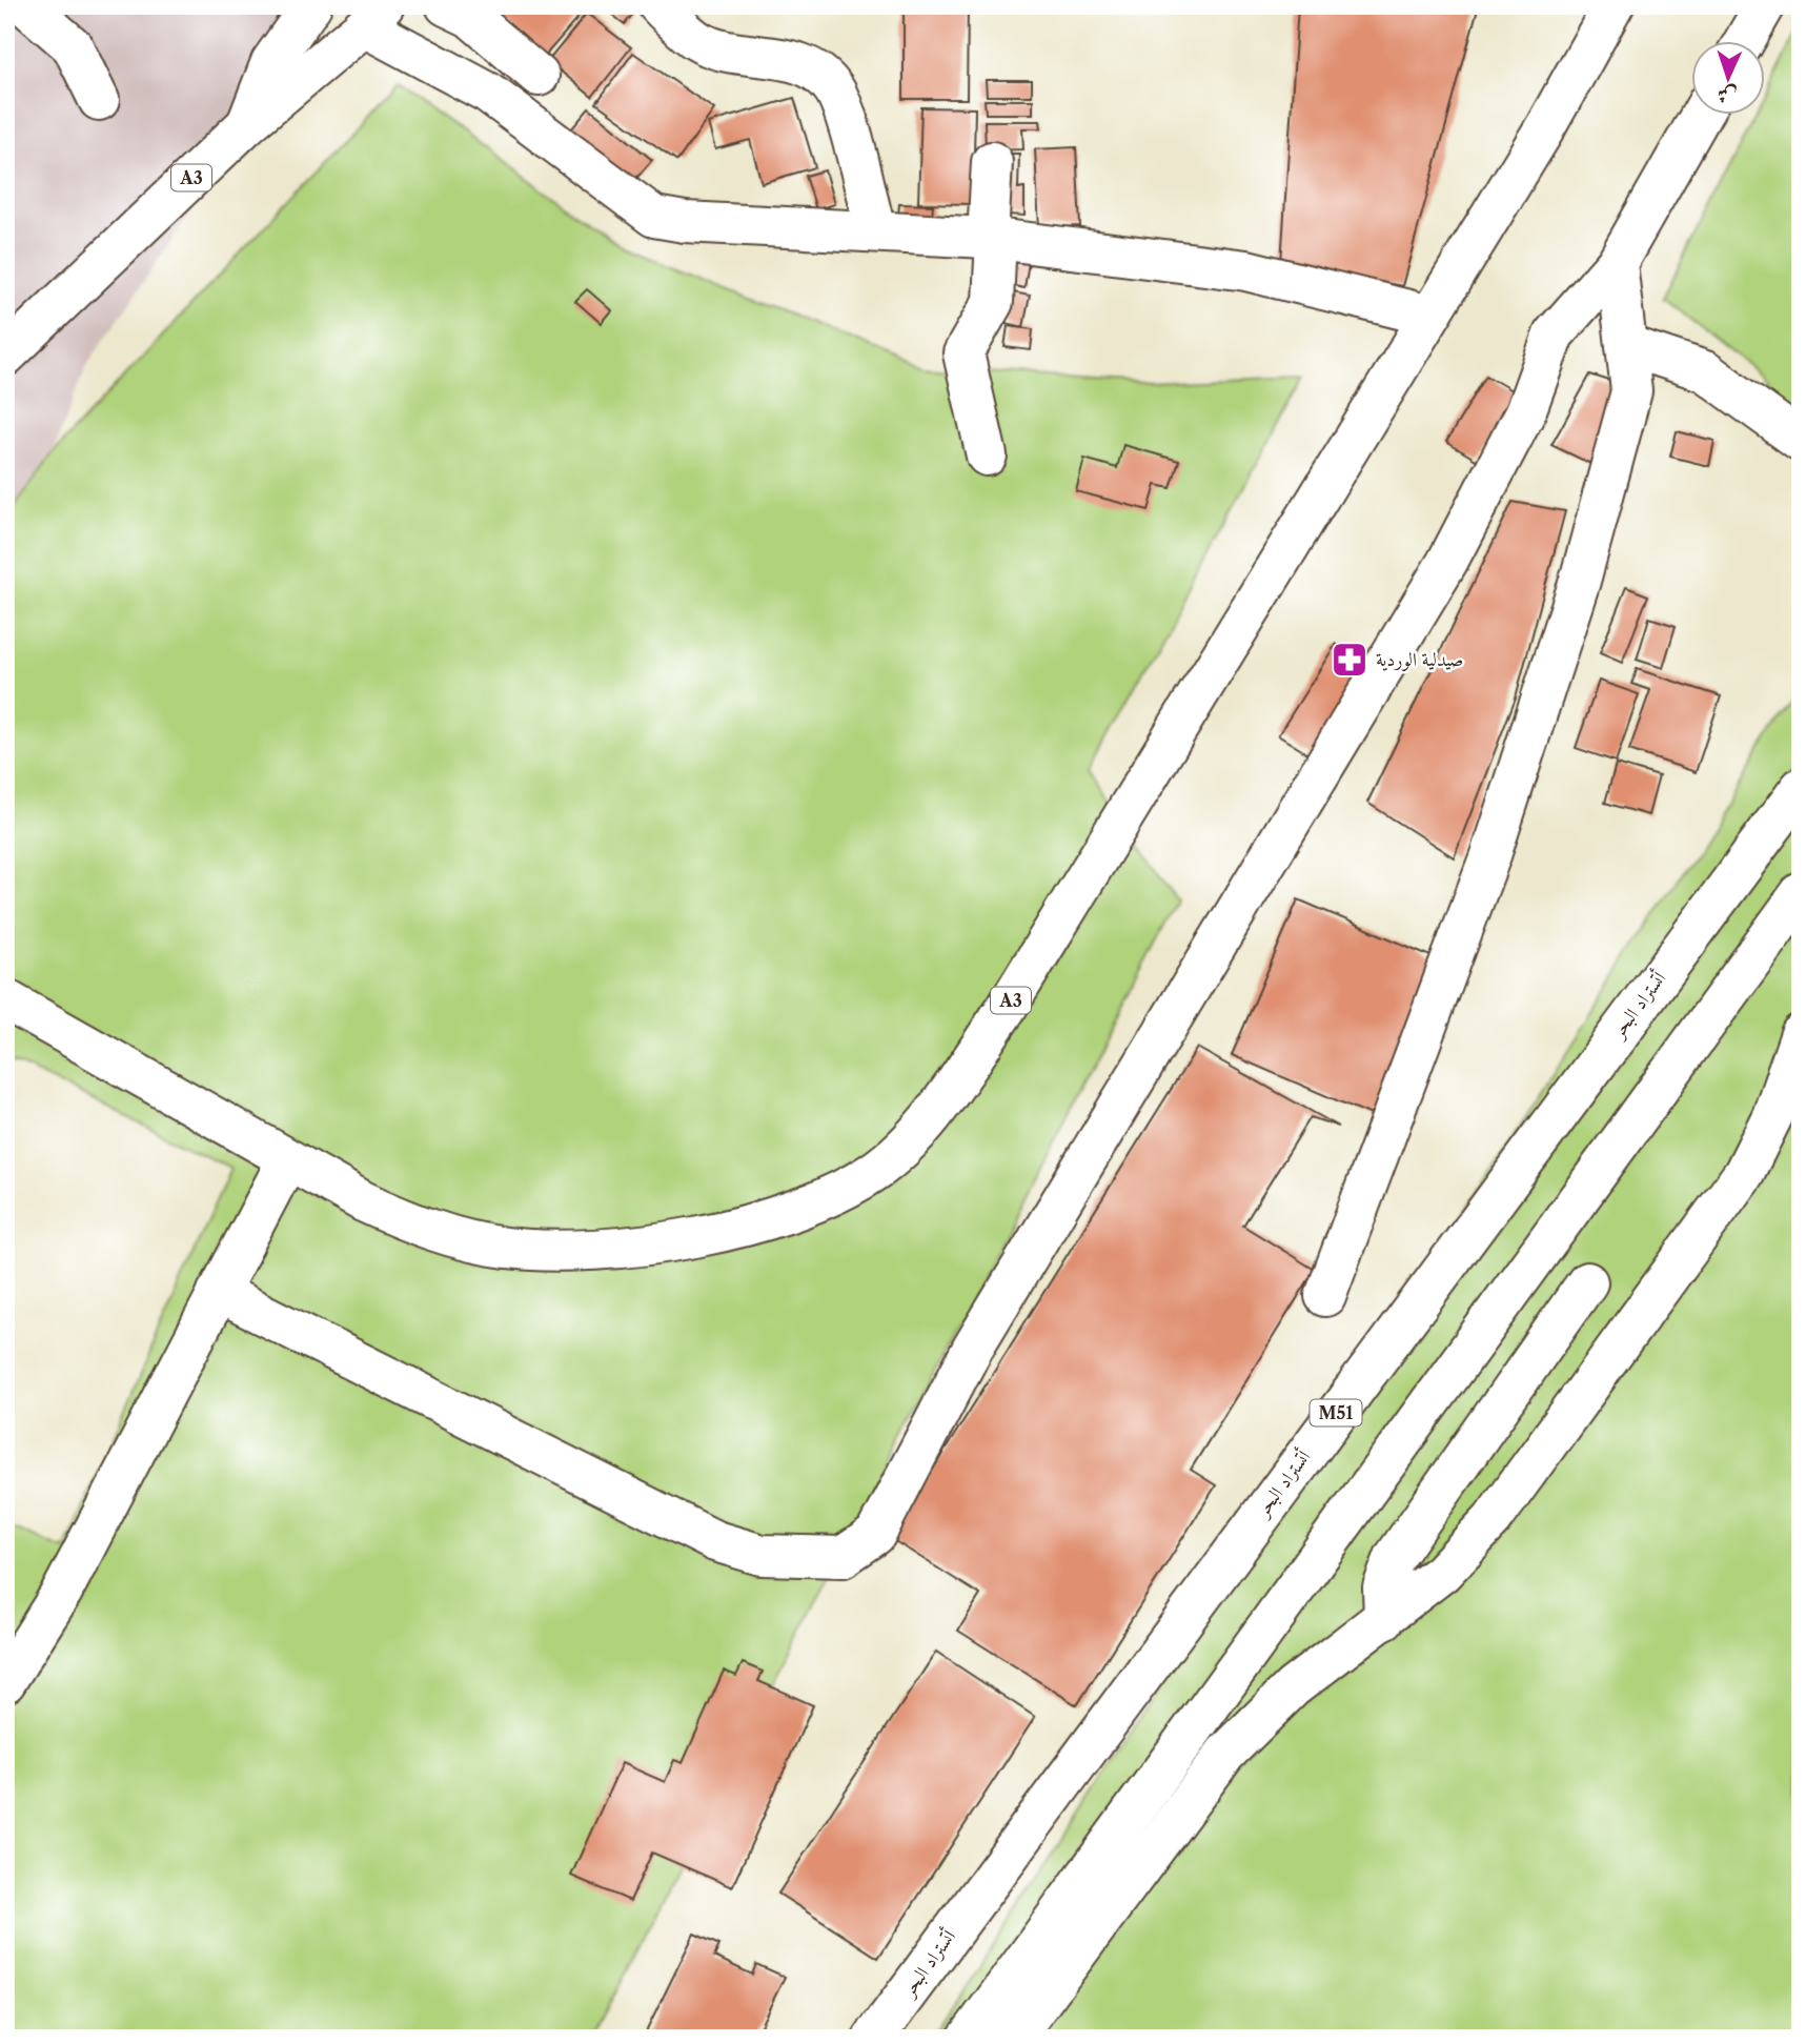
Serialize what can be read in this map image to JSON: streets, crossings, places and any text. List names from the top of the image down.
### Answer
{
  "streets": {
    "main road": ["A3", "أتستراد البحر", "M51"]
  },
  "places": {
    "pharmacy": ["صيدلية الوردية"]
  },
  "north": "bottom"
}
